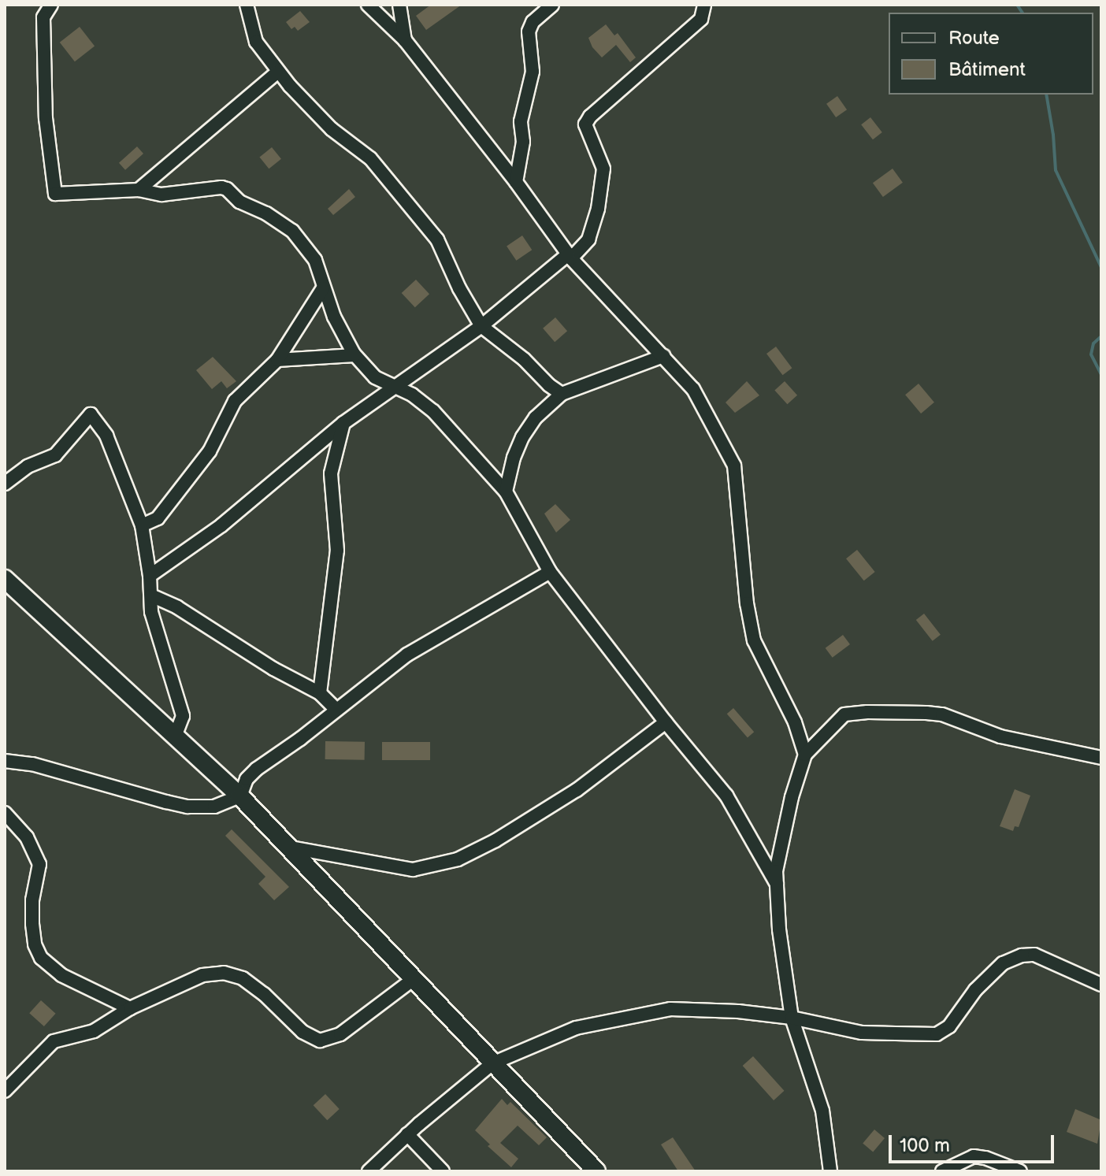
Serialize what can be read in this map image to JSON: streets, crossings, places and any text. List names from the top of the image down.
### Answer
{
  "legend": ["Route", "Bâtiment"],
  "scale_bar": "100 m"
}
